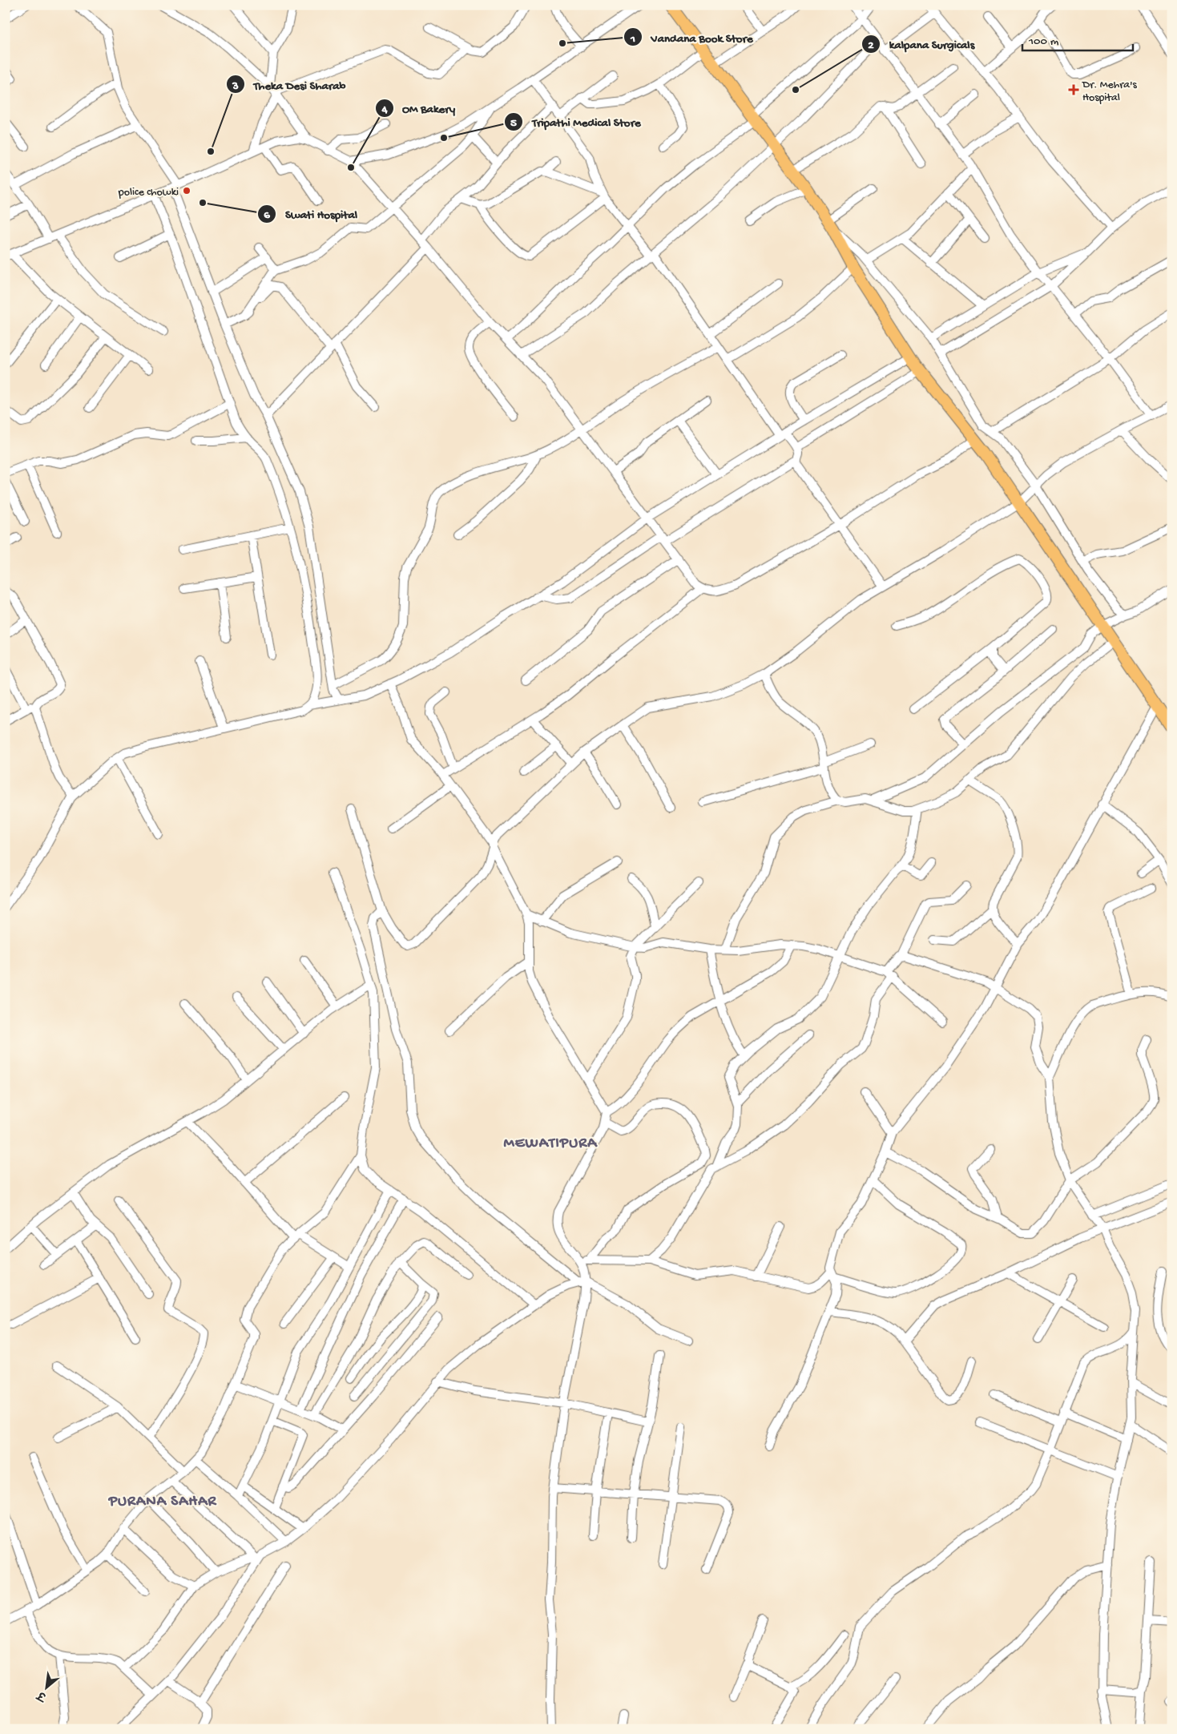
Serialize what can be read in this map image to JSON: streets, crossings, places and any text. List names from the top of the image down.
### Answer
{
  "districts": ["MEWATIPURA", "PURANA SAHAR"],
  "places": {
    "other": [
      "Vandana Book Store",
      "kalpana Surgicals",
      "Tripathi Medical Store",
      "Theka Desi Sharab",
      "OM Bakery",
      "police chowki",
      "Swati Hospital"
    ],
    "health": ["Dr. Mehra's Hospital"]
  },
  "scale_bar": "100 m",
  "north": "bottom left"
}
